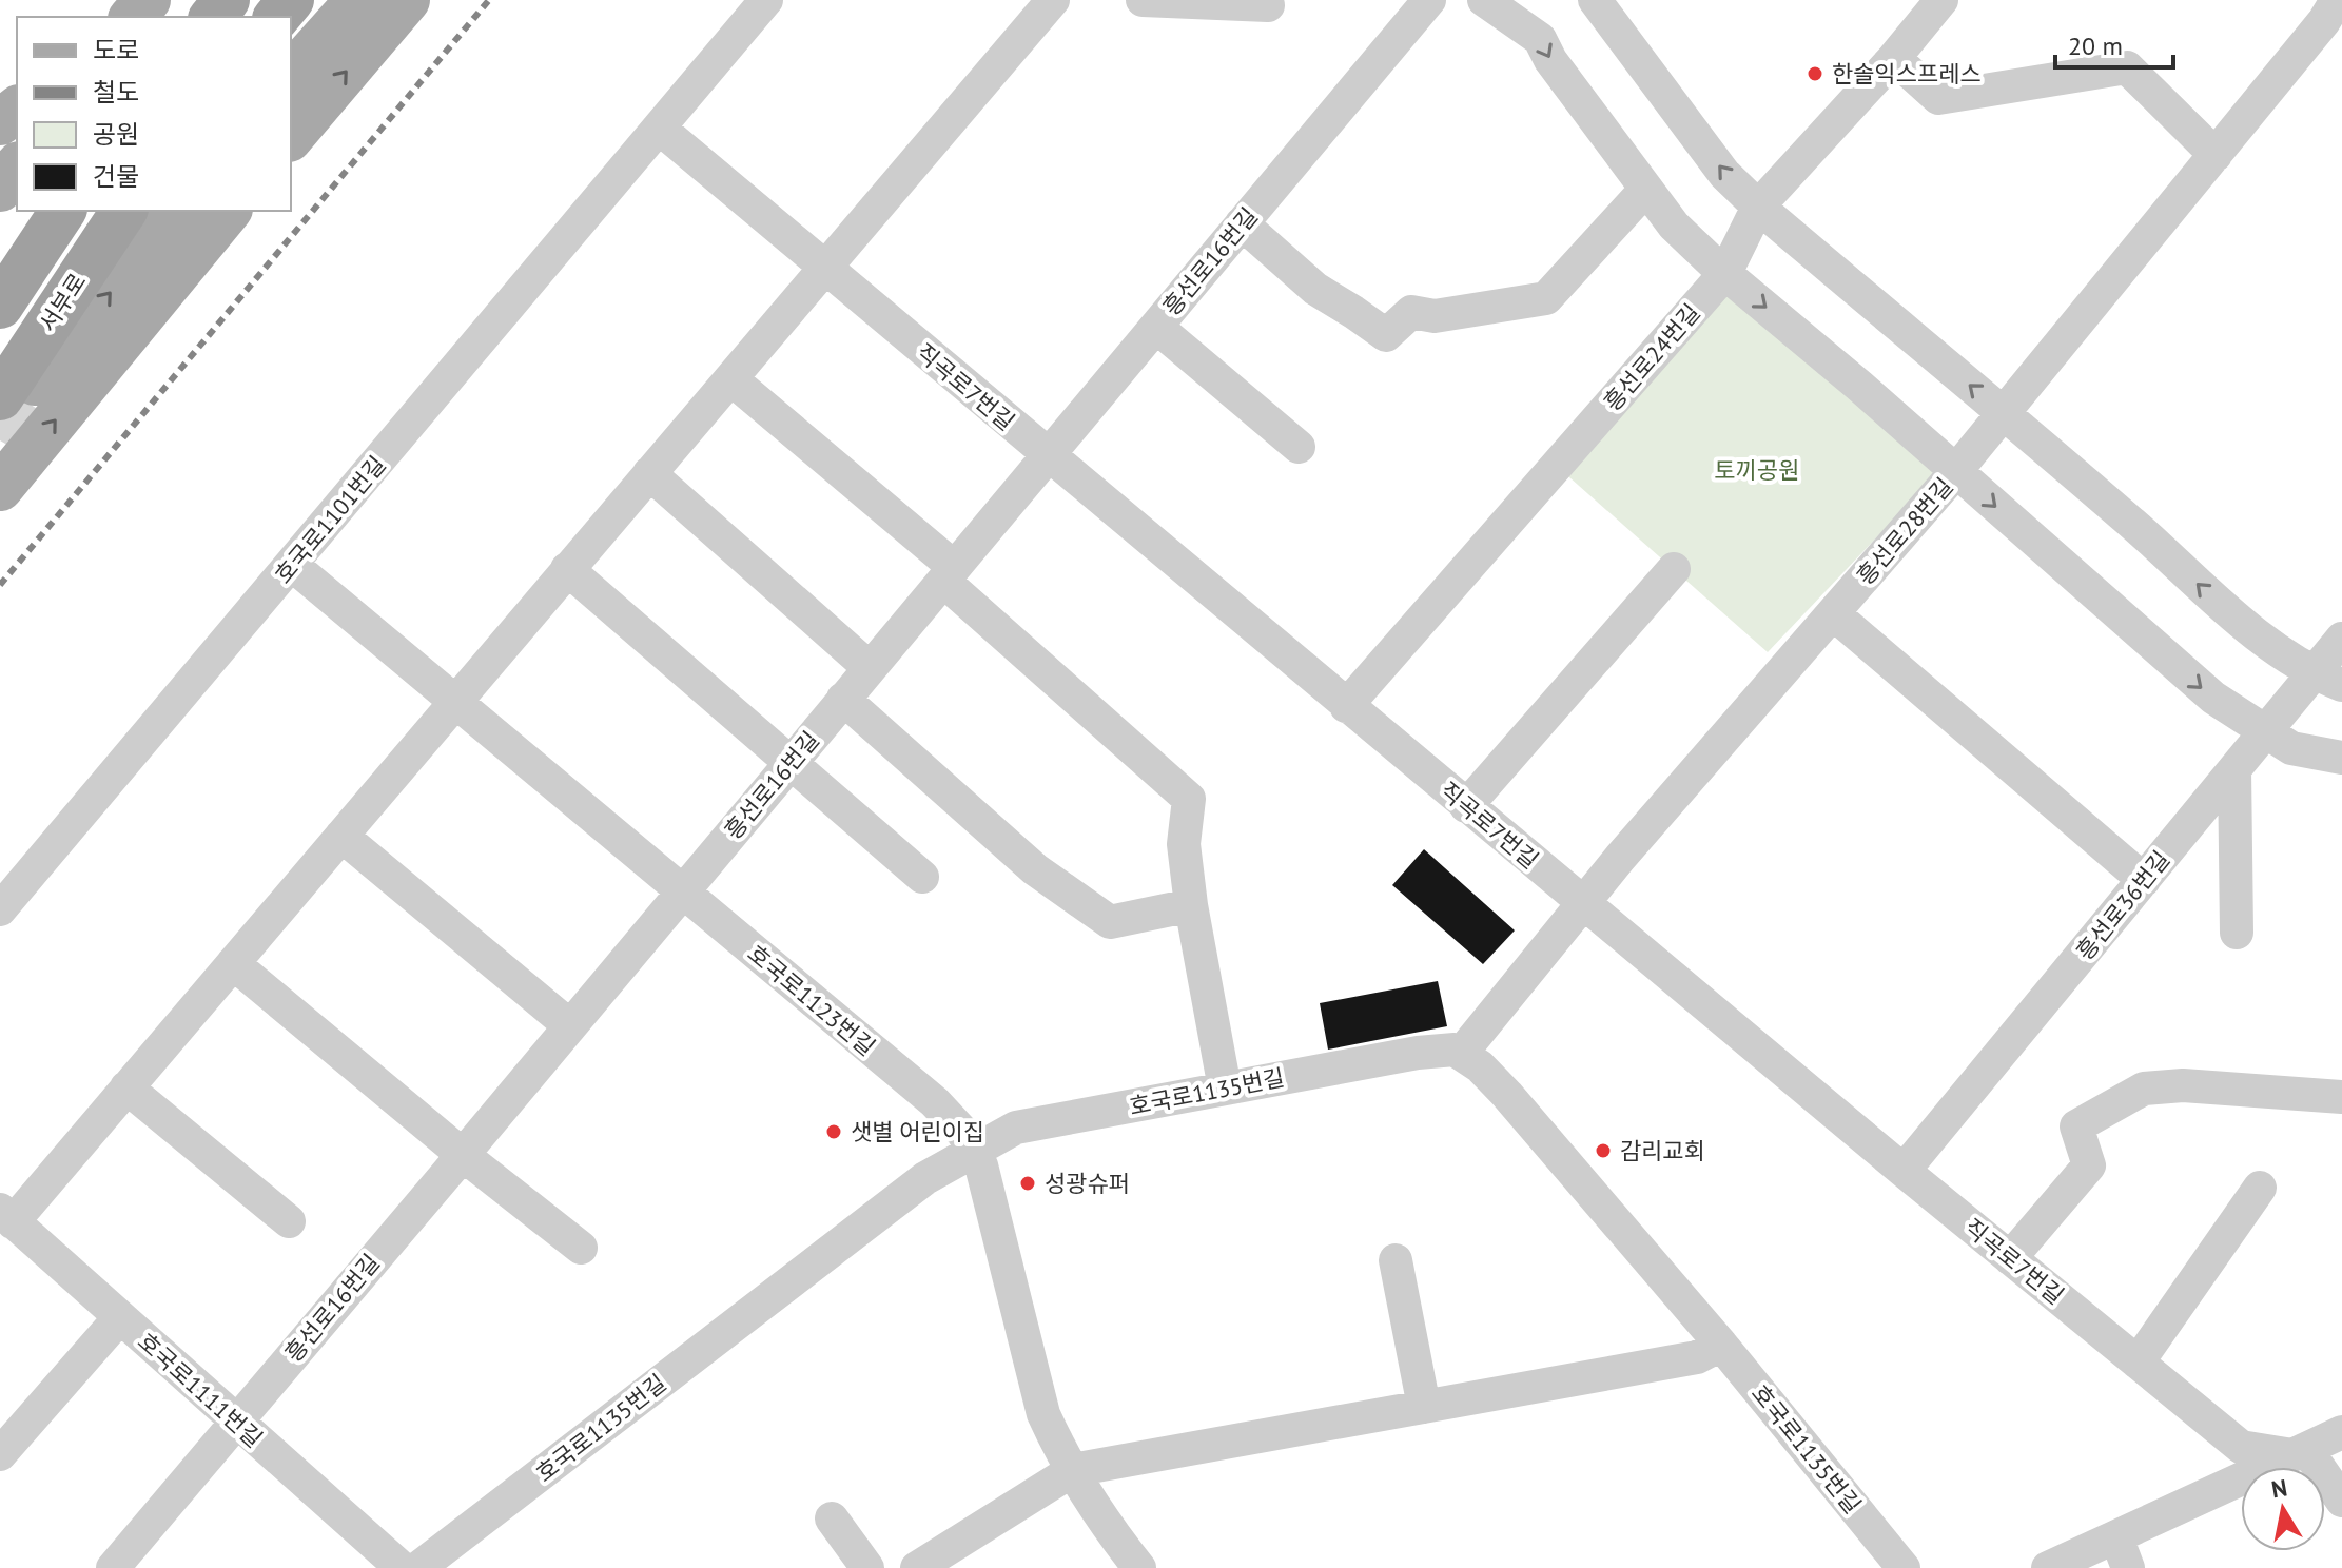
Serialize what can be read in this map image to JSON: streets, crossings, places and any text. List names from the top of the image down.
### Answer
{
  "streets": {
    "highway": ["서부로"],
    "street": [
      "흥선로16번길",
      "흥선로24번길",
      "직곡로7번길",
      "호국로1101번길",
      "흥선로28번길",
      "흥선로36번길",
      "호국로1123번길",
      "호국로1135번길",
      "호국로1111번길"
    ]
  },
  "crossings": [
    ["흥선로16번길", "직곡로7번길"],
    ["흥선로16번길", "호국로1123번길"],
    ["흥선로16번길", "호국로1111번길"],
    ["흥선로24번길", "직곡로7번길"],
    ["직곡로7번길", "호국로1101번길"],
    ["직곡로7번길", "흥선로28번길"],
    ["직곡로7번길", "흥선로36번길"],
    ["호국로1101번길", "호국로1123번길"],
    ["흥선로28번길", "호국로1135번길"],
    ["호국로1123번길", "호국로1135번길"]
  ],
  "parks": ["토끼공원"],
  "places": [
    "한솔익스프레스",
    "샛별 어린이집",
    "감리교회",
    "성광슈퍼"
  ],
  "legend": [
    "도로",
    "철도",
    "공원",
    "건물"
  ],
  "scale_bar": "20 m",
  "north": "top"
}
